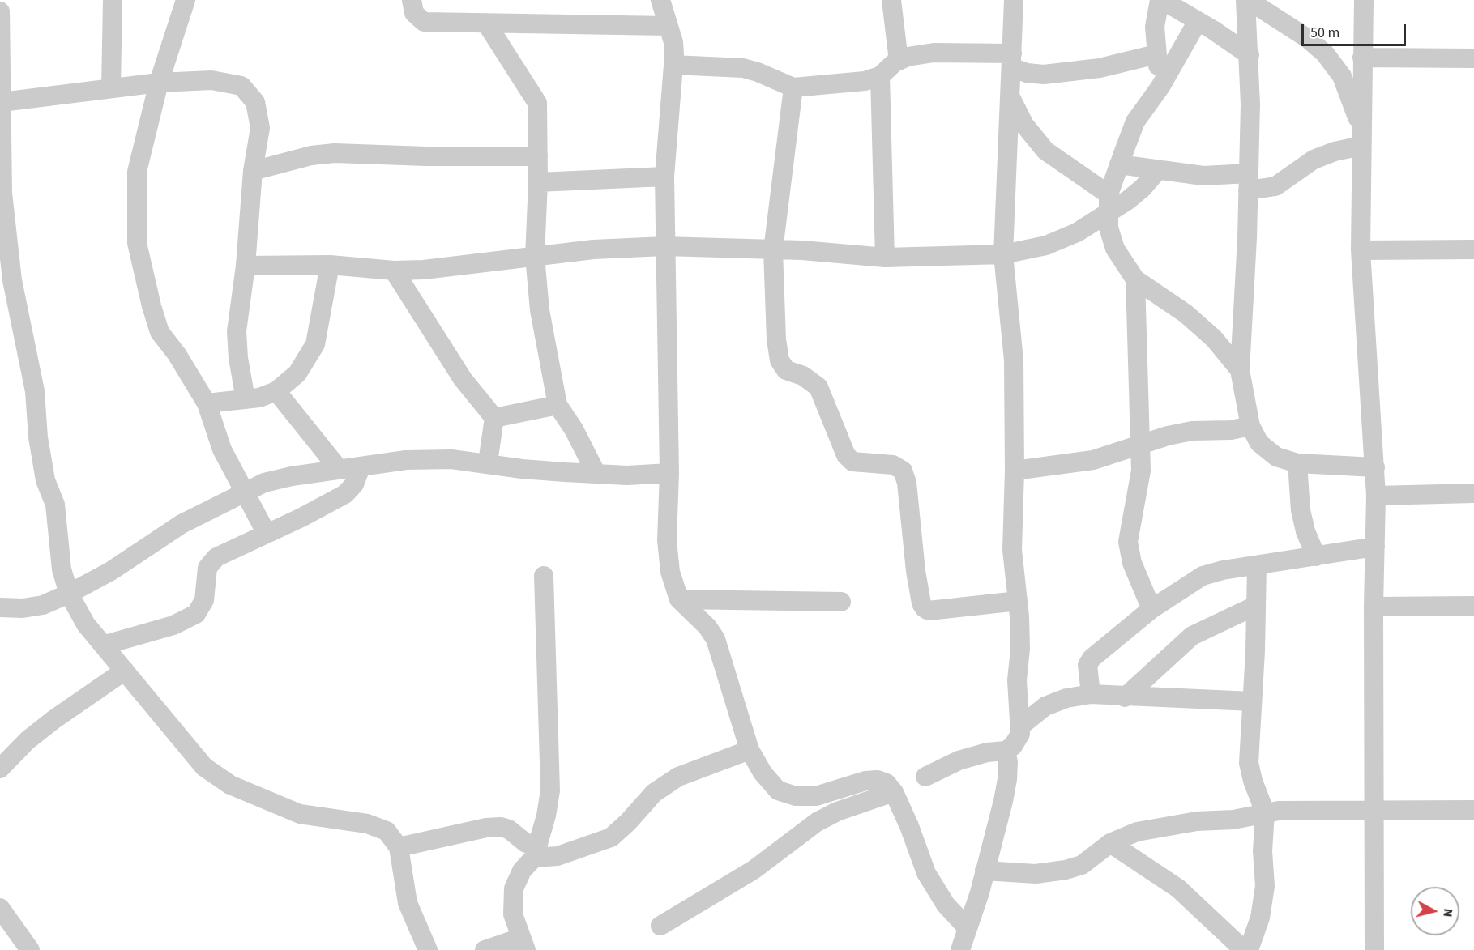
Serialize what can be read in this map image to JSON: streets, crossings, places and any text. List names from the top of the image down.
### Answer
{
  "scale_bar": "50 m",
  "north": "right"
}
